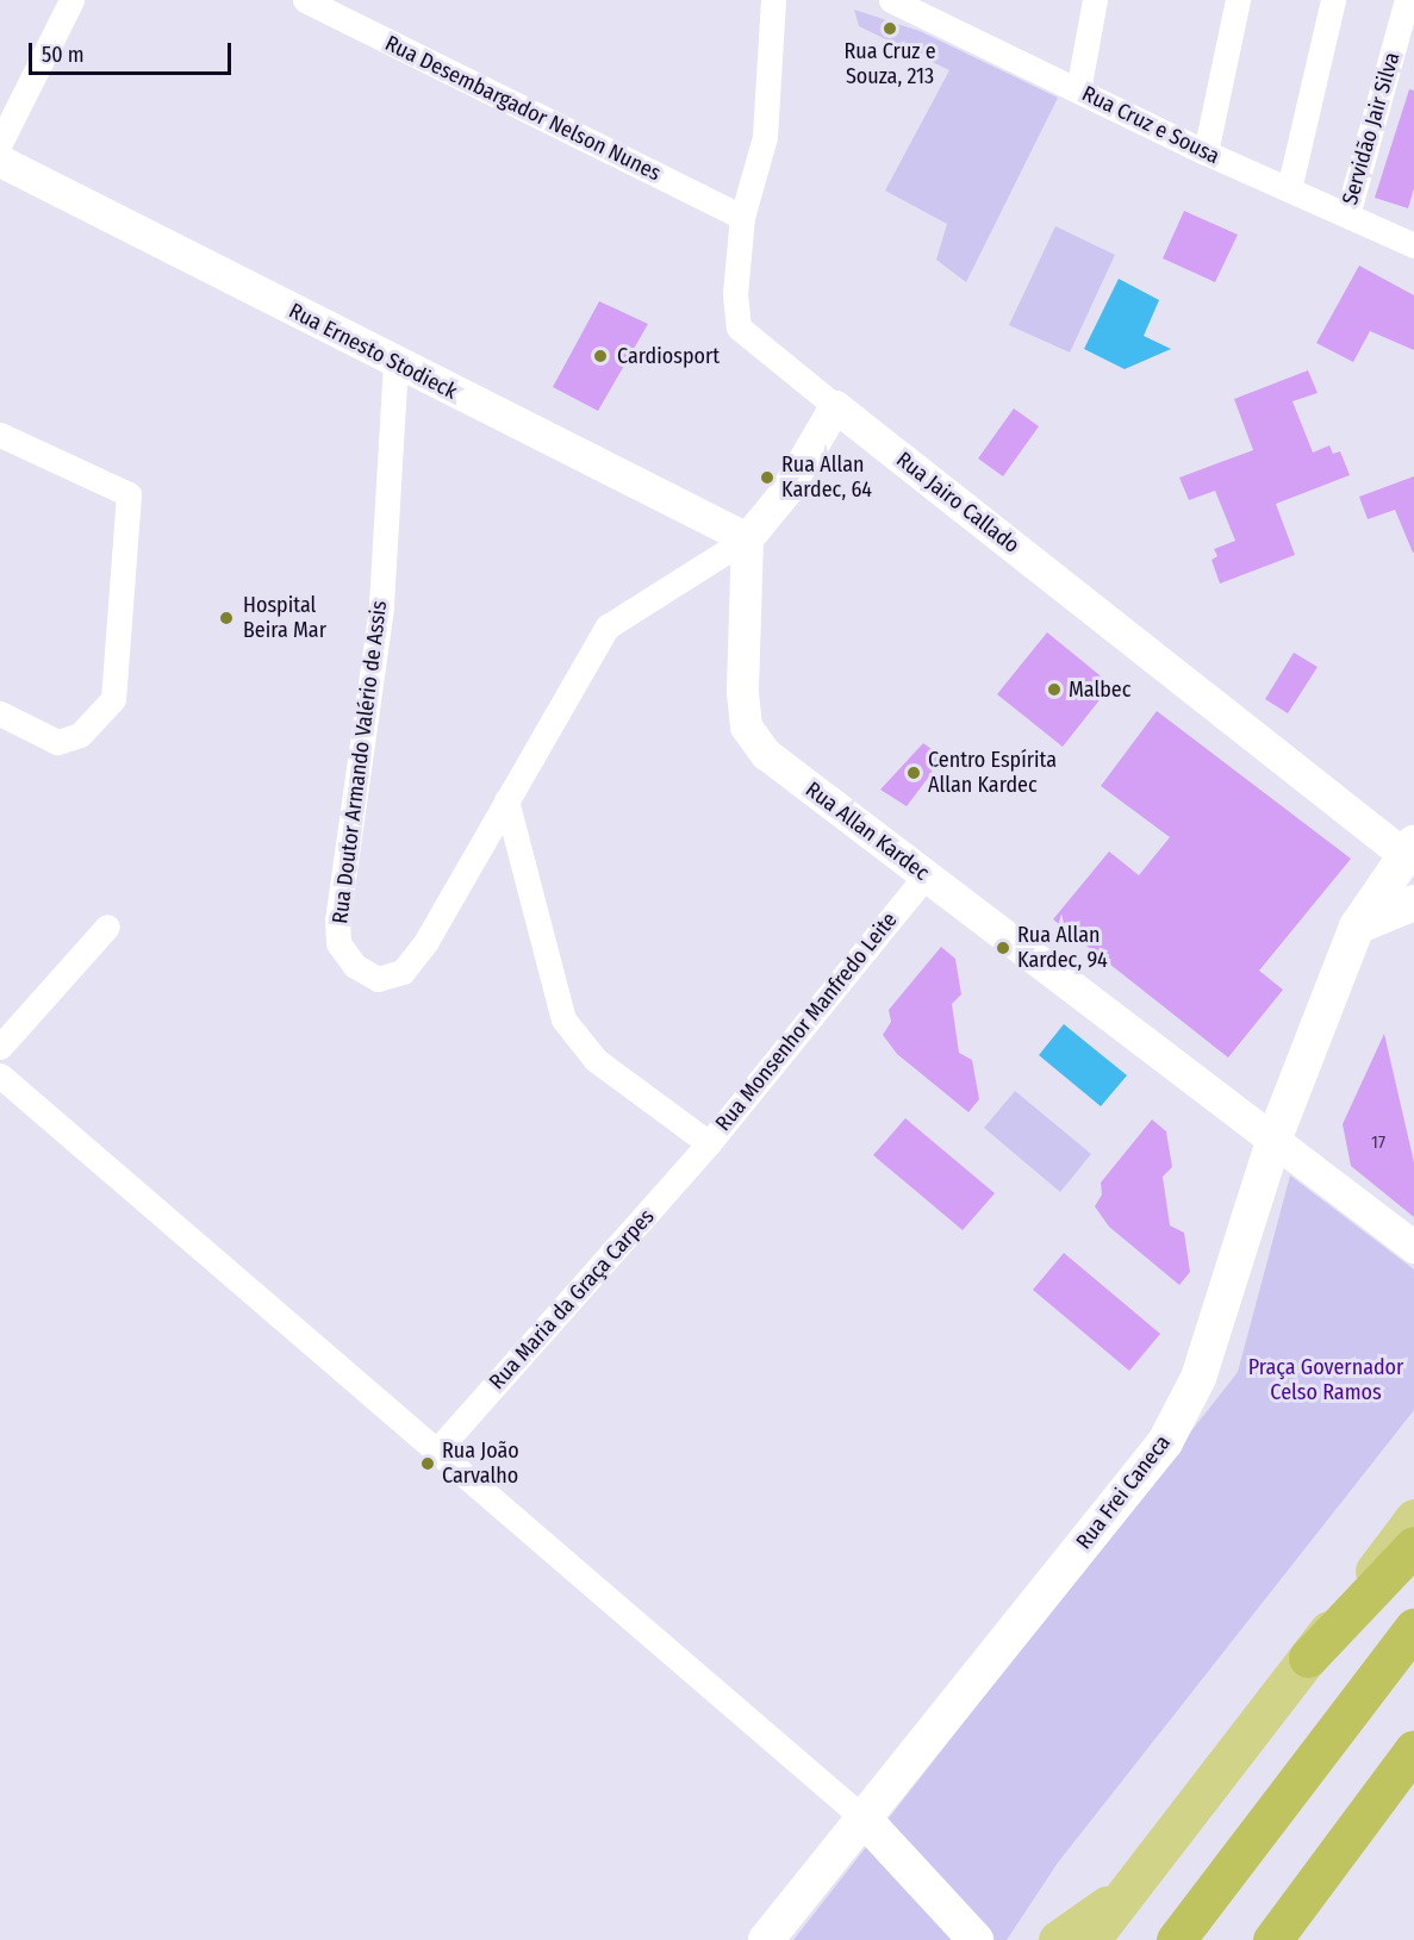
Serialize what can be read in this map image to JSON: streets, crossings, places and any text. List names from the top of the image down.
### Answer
{
  "streets": {
    "main road": ["Rua Frei Caneca"],
    "street": [
      "Rua Desembargador Nelson Nunes",
      "Rua Cruz e Sousa",
      "Servidão Jair Silva",
      "Rua Ernesto Stodieck",
      "Rua Jairo Callado",
      "Rua Doutor Armando Valério de Assis",
      "Rua Allan Kardec",
      "Rua Monsenhor Manfredo Leite",
      "Rua Maria da Graça Carpes"
    ]
  },
  "crossings": [
    ["Rua Desembargador Nelson Nunes", "Rua Jairo Callado"],
    ["Rua Cruz e Sousa", "Servidão Jair Silva"],
    ["Rua Ernesto Stodieck", "Rua Doutor Armando Valério de Assis"],
    ["Rua Ernesto Stodieck", "Rua Allan Kardec"],
    ["Rua Jairo Callado", "Rua Frei Caneca"],
    ["Rua Doutor Armando Valério de Assis", "Rua Allan Kardec"],
    ["Rua Doutor Armando Valério de Assis", "Rua Monsenhor Manfredo Leite"],
    ["Rua Allan Kardec", "Rua Monsenhor Manfredo Leite"],
    ["Rua Allan Kardec", "Rua Frei Caneca"],
    ["Rua Monsenhor Manfredo Leite", "Rua Maria da Graça Carpes"]
  ],
  "parks": ["Praça Governador Celso Ramos"],
  "places": [
    "Rua Cruz e Souza, 213",
    "Cardiosport",
    "Rua Allan Kardec, 64",
    "Hospital Beira Mar",
    "Malbec",
    "Centro Espírita Allan Kardec",
    "Rua Allan Kardec, 94",
    "Rua João Carvalho"
  ],
  "house_numbers": ["17"],
  "scale_bar": "50 m"
}
